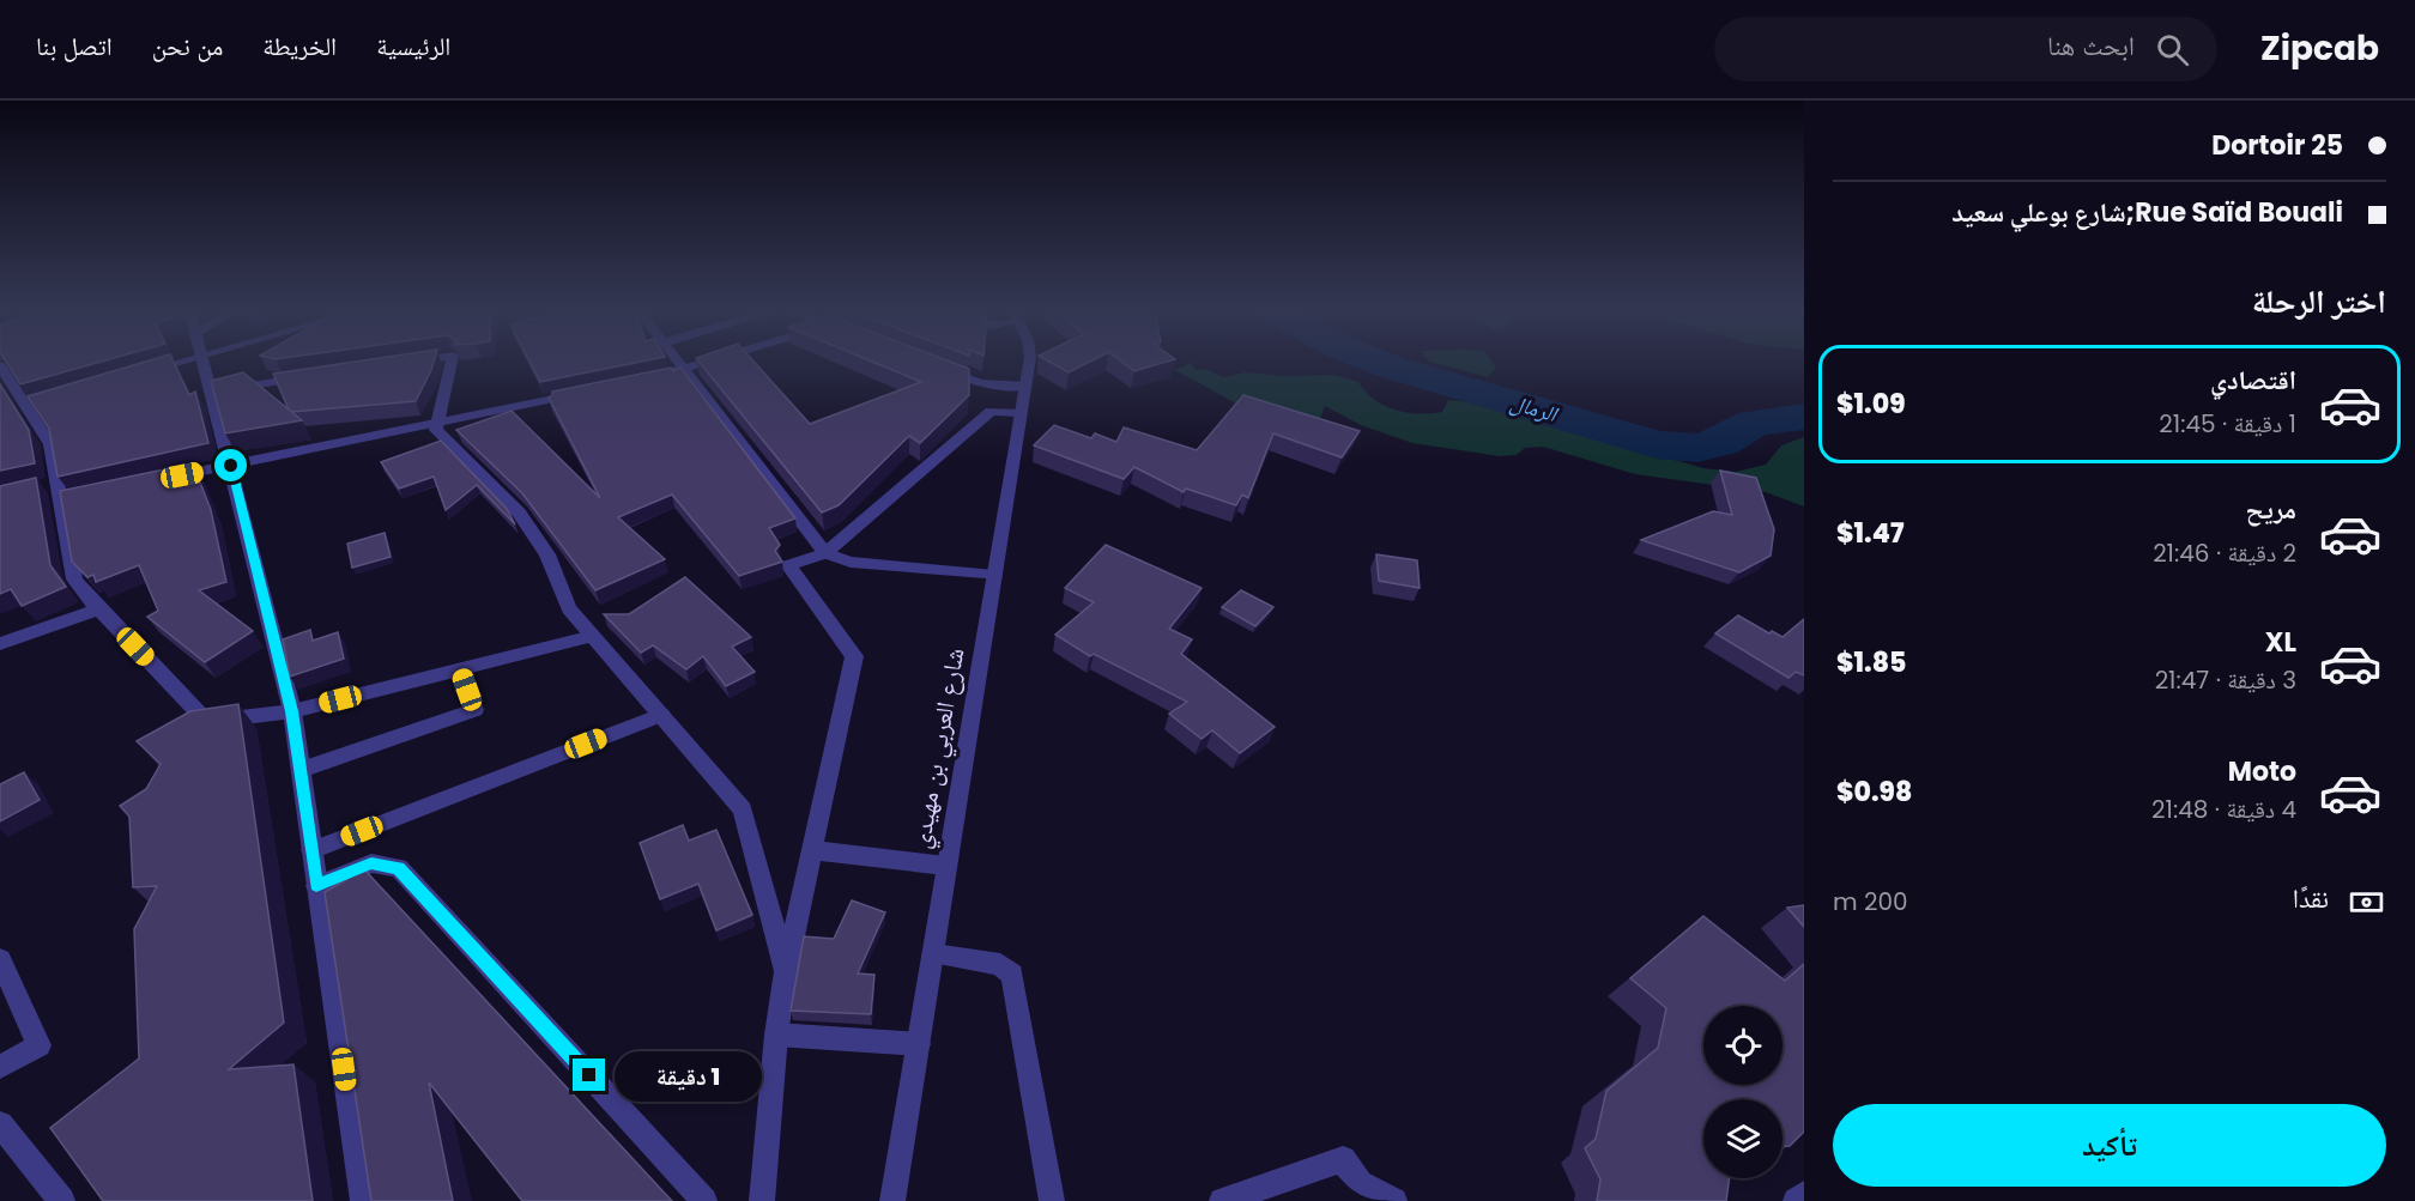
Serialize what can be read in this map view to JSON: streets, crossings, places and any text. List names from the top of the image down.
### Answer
{
  "streets": {
    "street": ["شارع العربي بن مهيدي"]
  },
  "water": ["الرمال"],
  "page": {
    "header": "Zipcab",
    "search": "ابحث هنا",
    "nav": [
      "الرئيسية",
      "الخريطة",
      "من نحن",
      "اتصل بنا"
    ],
    "banner": ["Dortoir 25", "Rue Saïd Bouali;شارع بوعلي سعيد"],
    "heading": "اختر الرحلة",
    "list": [
      {
        "name": "اقتصادي",
        "note": "1 دقيقة · 21:45",
        "value": "$1.09"
      },
      {
        "name": "مريح",
        "note": "2 دقيقة · 21:46",
        "value": "$1.47"
      },
      {
        "name": "XL",
        "note": "3 دقيقة · 21:47",
        "value": "$1.85"
      },
      {
        "name": "Moto",
        "note": "4 دقيقة · 21:48",
        "value": "$0.98"
      }
    ],
    "pay": ["نقدًا", "200 m"],
    "bubble": "1 دقيقة",
    "buttons": "تأكيد"
  }
}
